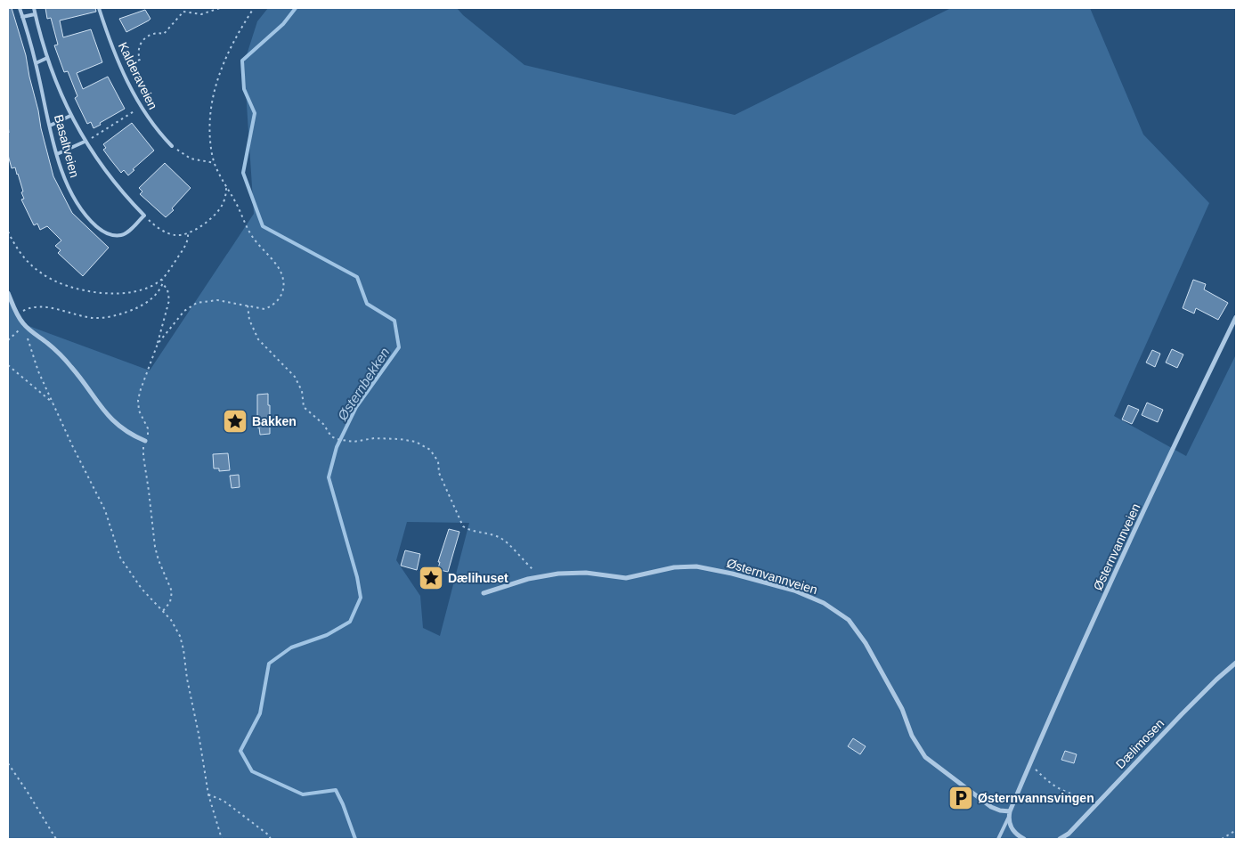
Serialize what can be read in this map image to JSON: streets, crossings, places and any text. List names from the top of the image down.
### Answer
{
  "streets": {
    "street": ["Østernvannveien", "Dælimosen"],
    "lane": ["Kalderaveien", "Basaltveien"]
  },
  "water": ["Østernbekken"],
  "places": {
    "place": ["Bakken", "Dælihuset"],
    "parking": ["Østernvannsvingen"]
  }
}
